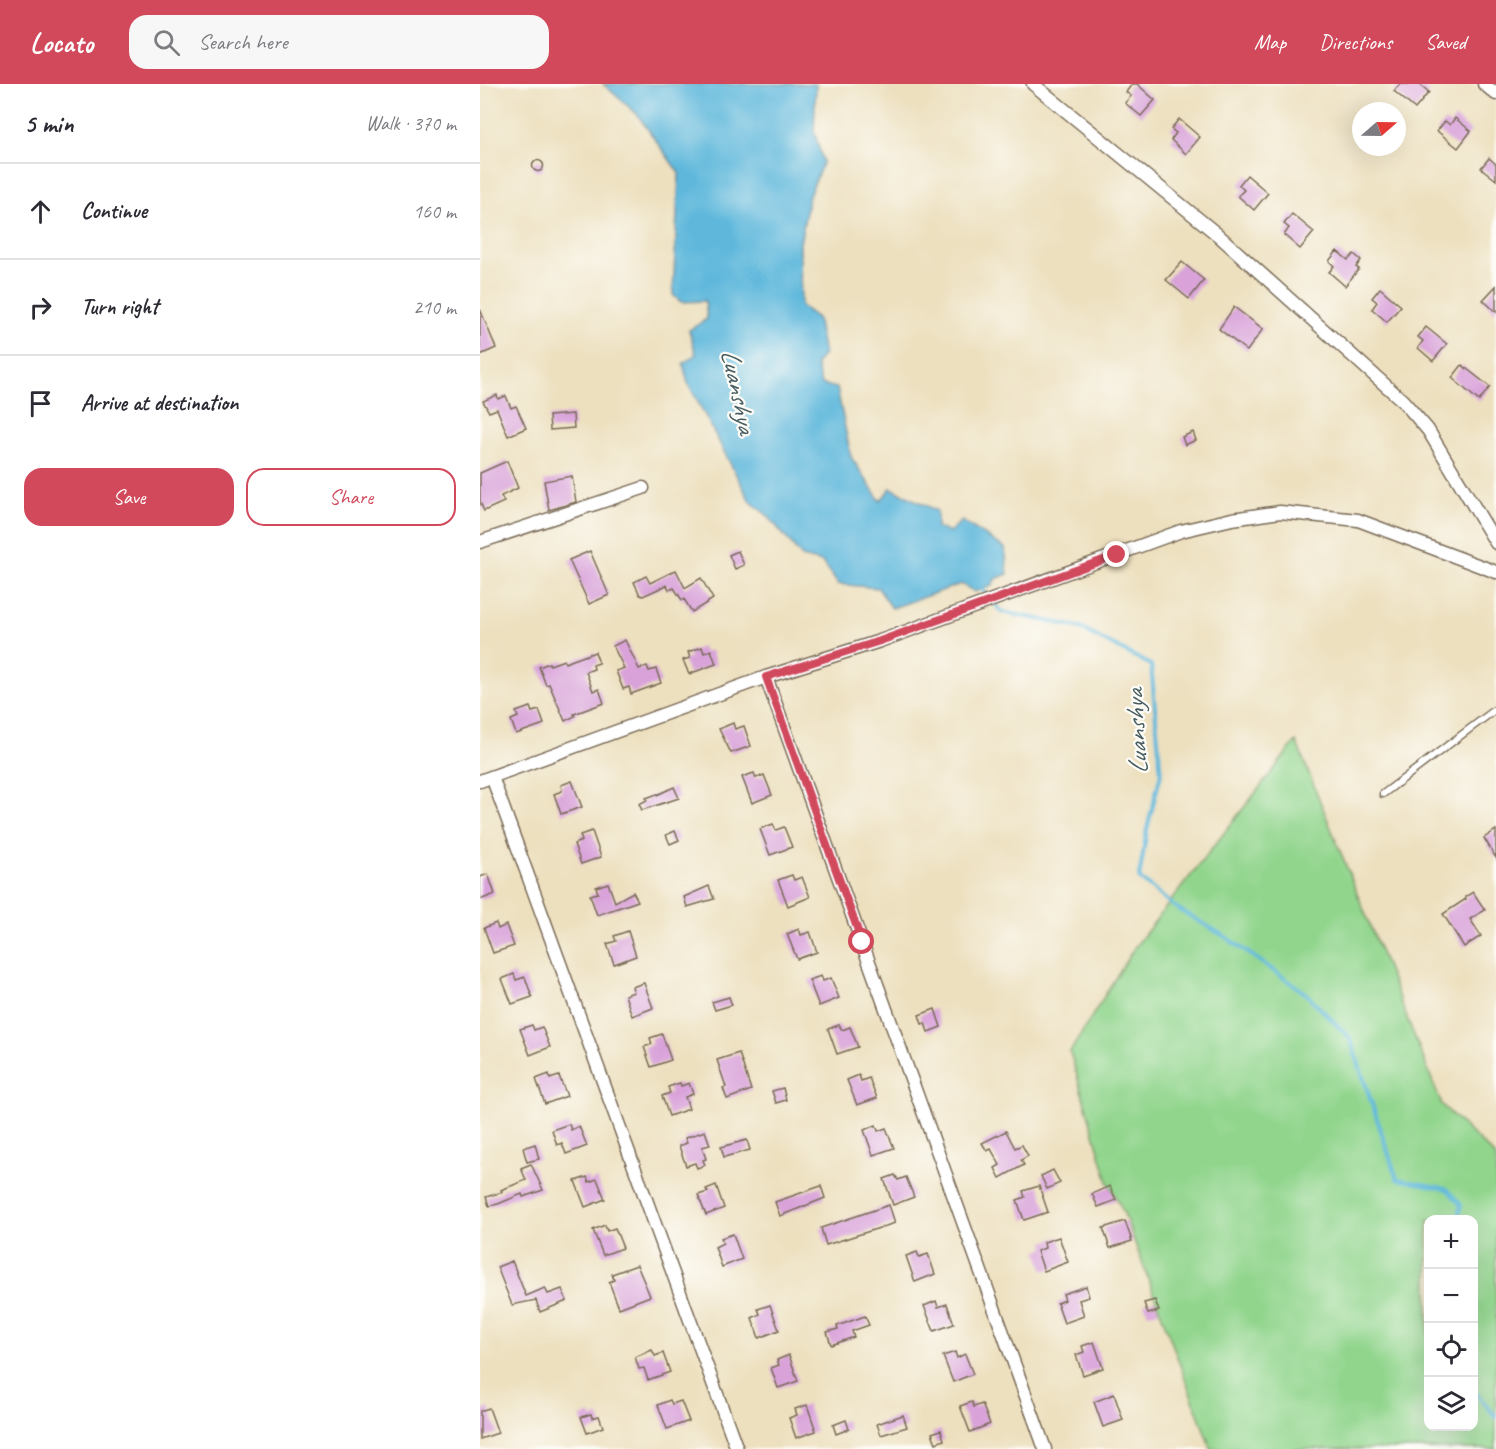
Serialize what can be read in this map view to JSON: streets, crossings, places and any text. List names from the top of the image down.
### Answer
{
  "water": ["Luanshya"],
  "north": "right",
  "page": {
    "header": "Locato",
    "search": "Search here",
    "nav": ["Map", "Directions", "Saved"],
    "heading": ["5 min", "Walk · 370 m"],
    "list": [
      ["Continue", "160 m"],
      ["Turn right", "210 m"],
      "Arrive at destination"
    ],
    "buttons": ["Save", "Share"],
    "map_buttons": ["+", "−"]
  }
}
